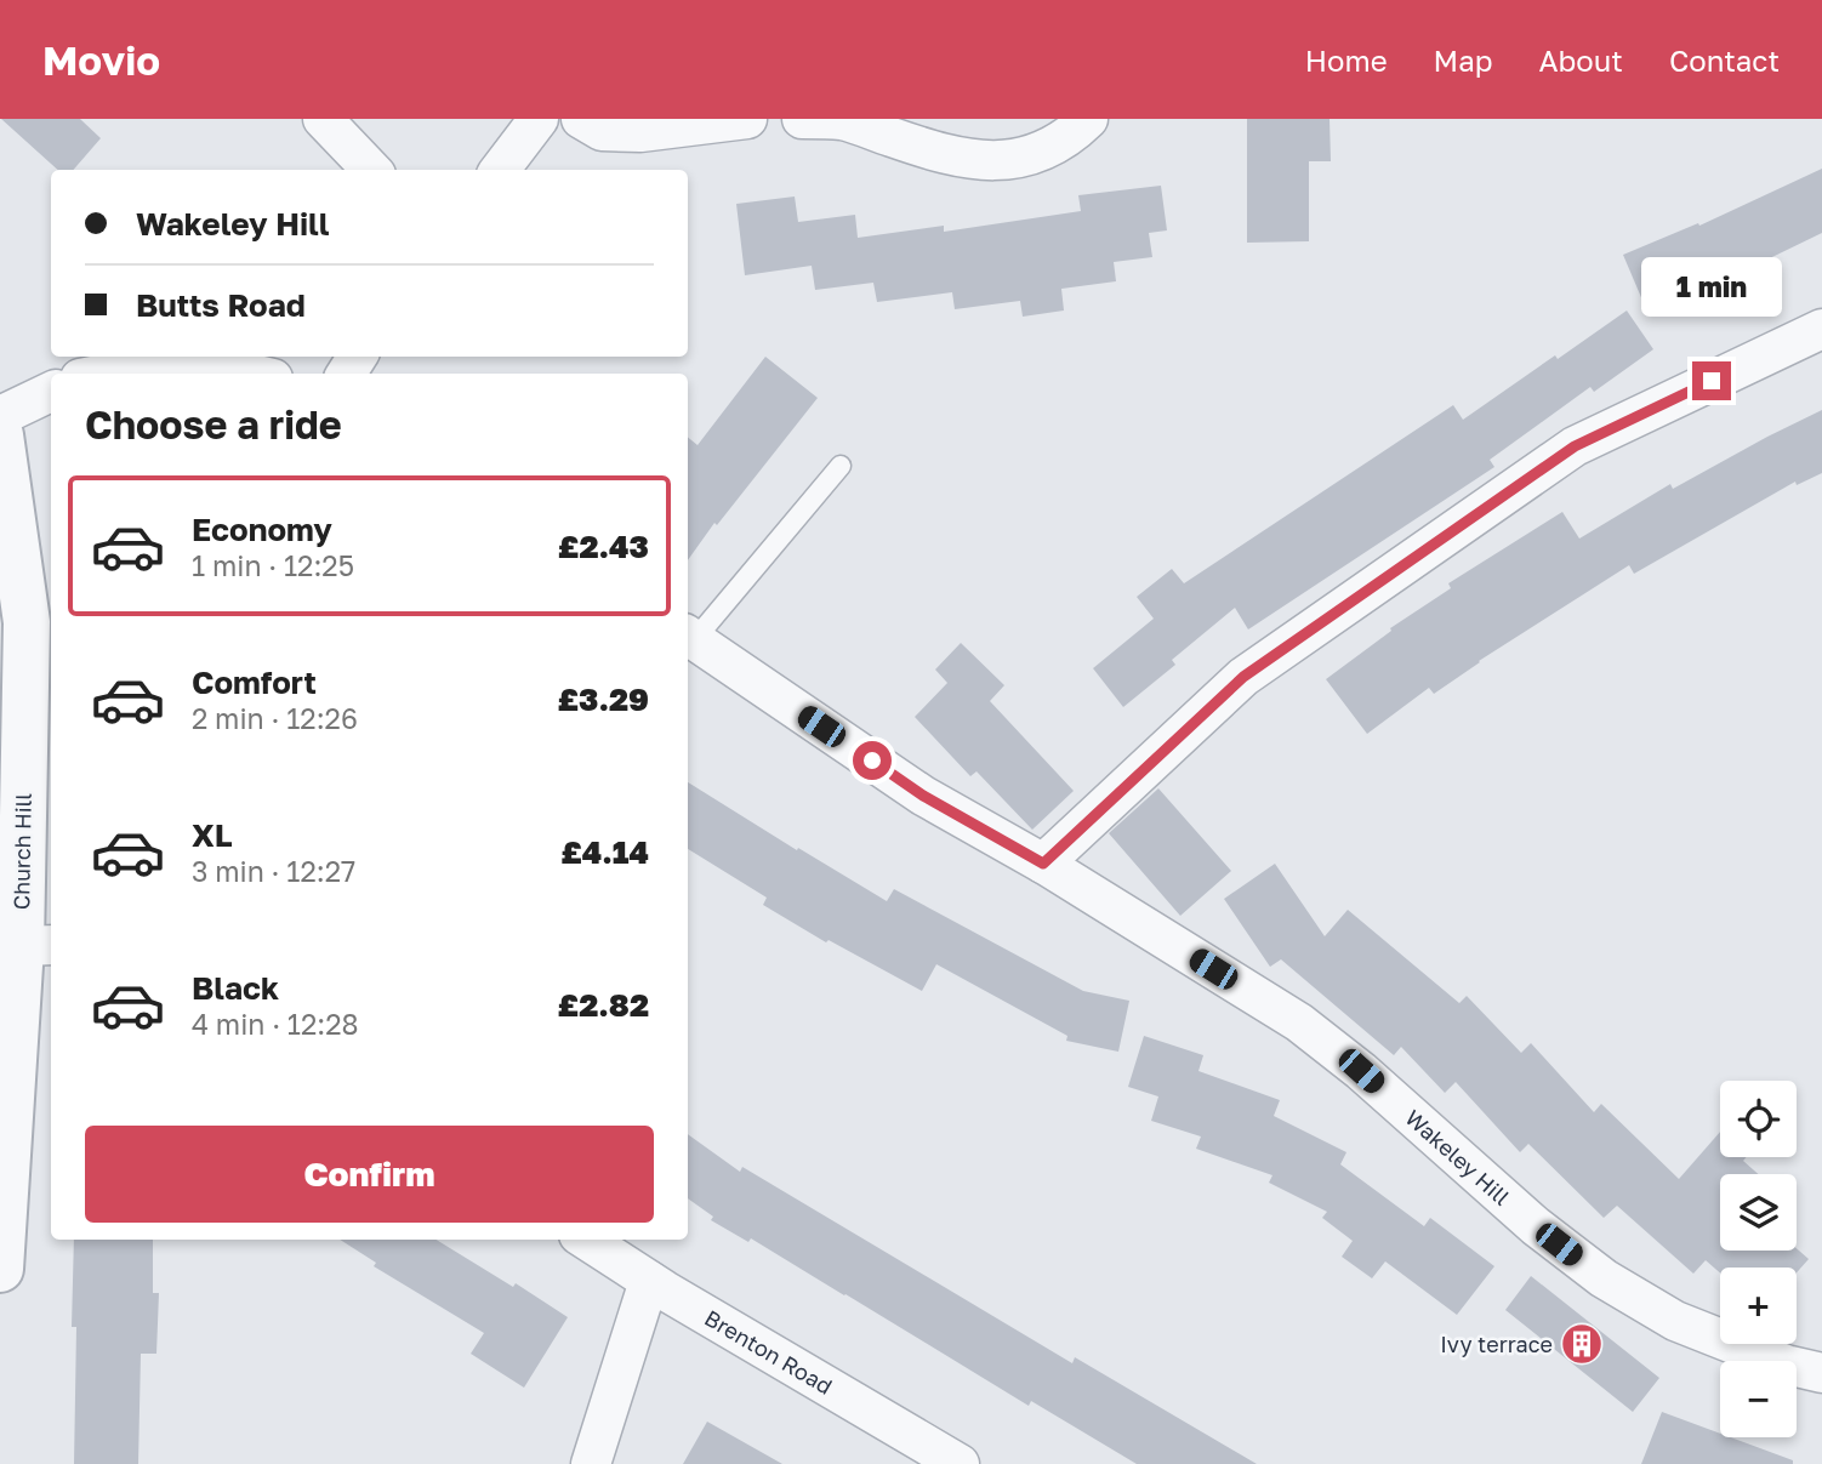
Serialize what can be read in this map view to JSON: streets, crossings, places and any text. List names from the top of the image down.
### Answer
{
  "streets": {
    "street": ["Church Hill", "Wakeley Hill", "Brenton Road"]
  },
  "places": {
    "building": ["Ivy terrace"]
  },
  "page": {
    "header": "Movio",
    "nav": [
      "Home",
      "Map",
      "About",
      "Contact"
    ],
    "banner": ["Wakeley Hill", "Butts Road"],
    "bubble": "1 min",
    "heading": "Choose a ride",
    "list": [
      {
        "name": "Economy",
        "note": "1 min · 12:25",
        "value": "£2.43"
      },
      {
        "name": "Comfort",
        "note": "2 min · 12:26",
        "value": "£3.29"
      },
      {
        "name": "XL",
        "note": "3 min · 12:27",
        "value": "£4.14"
      },
      {
        "name": "Black",
        "note": "4 min · 12:28",
        "value": "£2.82"
      }
    ],
    "map_buttons": ["+", "−"],
    "buttons": "Confirm"
  }
}
